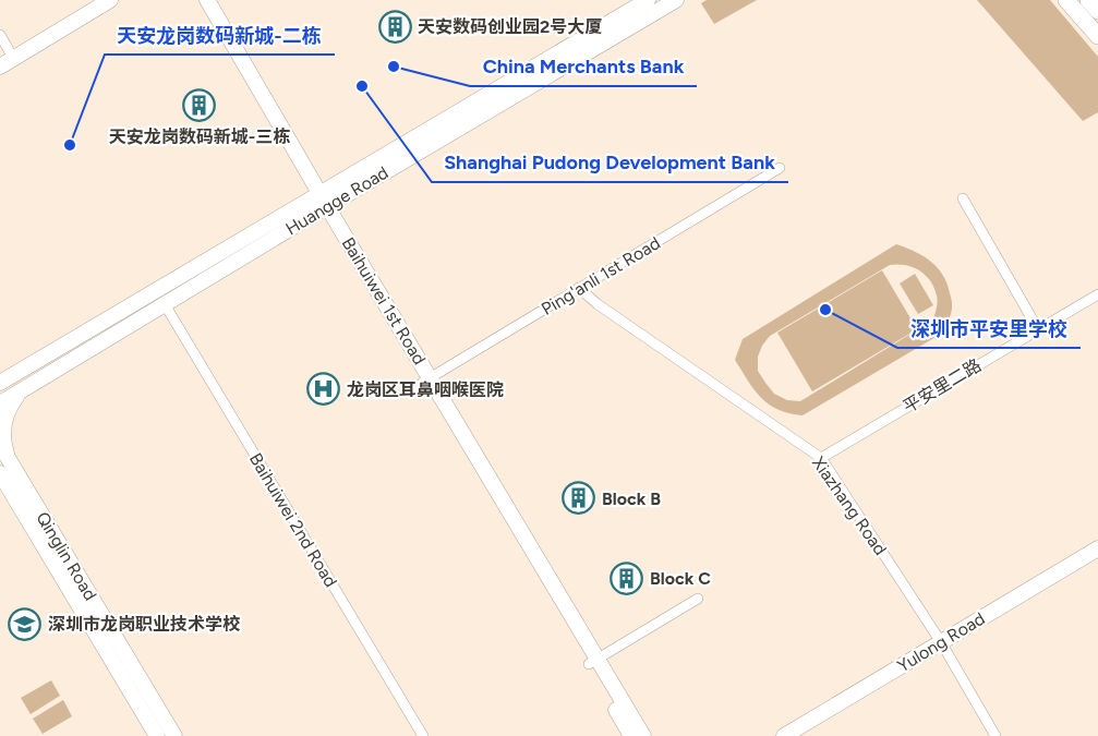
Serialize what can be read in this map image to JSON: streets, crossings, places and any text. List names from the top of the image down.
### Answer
{
  "streets": {
    "main road": [
      "Huangge Road",
      "Baihuiwei 1st Road",
      "Qinglin Road",
      "Yulong Road"
    ],
    "street": [
      "Ping'anli 1st Road",
      "平安里二路",
      "Xiazhang Road",
      "Baihuiwei 2nd Road"
    ]
  },
  "crossings": [
    ["Huangge Road", "Baihuiwei 1st Road"],
    ["Huangge Road", "Baihuiwei 2nd Road"],
    ["Ping'anli 1st Road", "Baihuiwei 1st Road"],
    ["Ping'anli 1st Road", "Xiazhang Road"],
    ["平安里二路", "Xiazhang Road"],
    ["Xiazhang Road", "Yulong Road"]
  ],
  "places": {
    "building": [
      "天安数码创业园2号大厦",
      "天安龙岗数码新城-三栋",
      "Block B",
      "Block C"
    ],
    "other": [
      "China Merchants Bank",
      "Shanghai Pudong Development Bank",
      "天安龙岗数码新城-二栋",
      "深圳市平安里学校"
    ],
    "hospital": ["龙岗区耳鼻咽喉医院"],
    "school or university": ["深圳市龙岗职业技术学校"]
  }
}
